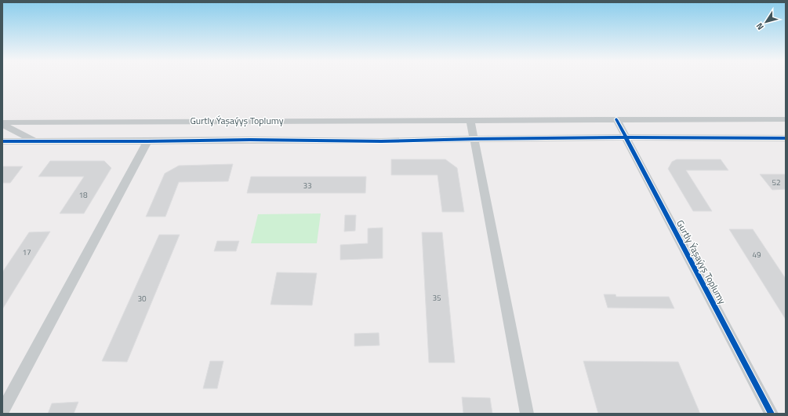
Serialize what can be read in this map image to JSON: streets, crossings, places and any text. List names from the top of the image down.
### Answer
{
  "streets": {
    "street": ["Gurtly Ýaşaýyş Toplumy"]
  },
  "house_numbers": [
    "52",
    "33",
    "18",
    "17",
    "49",
    "35",
    "30"
  ],
  "north": "bottom left"
}
